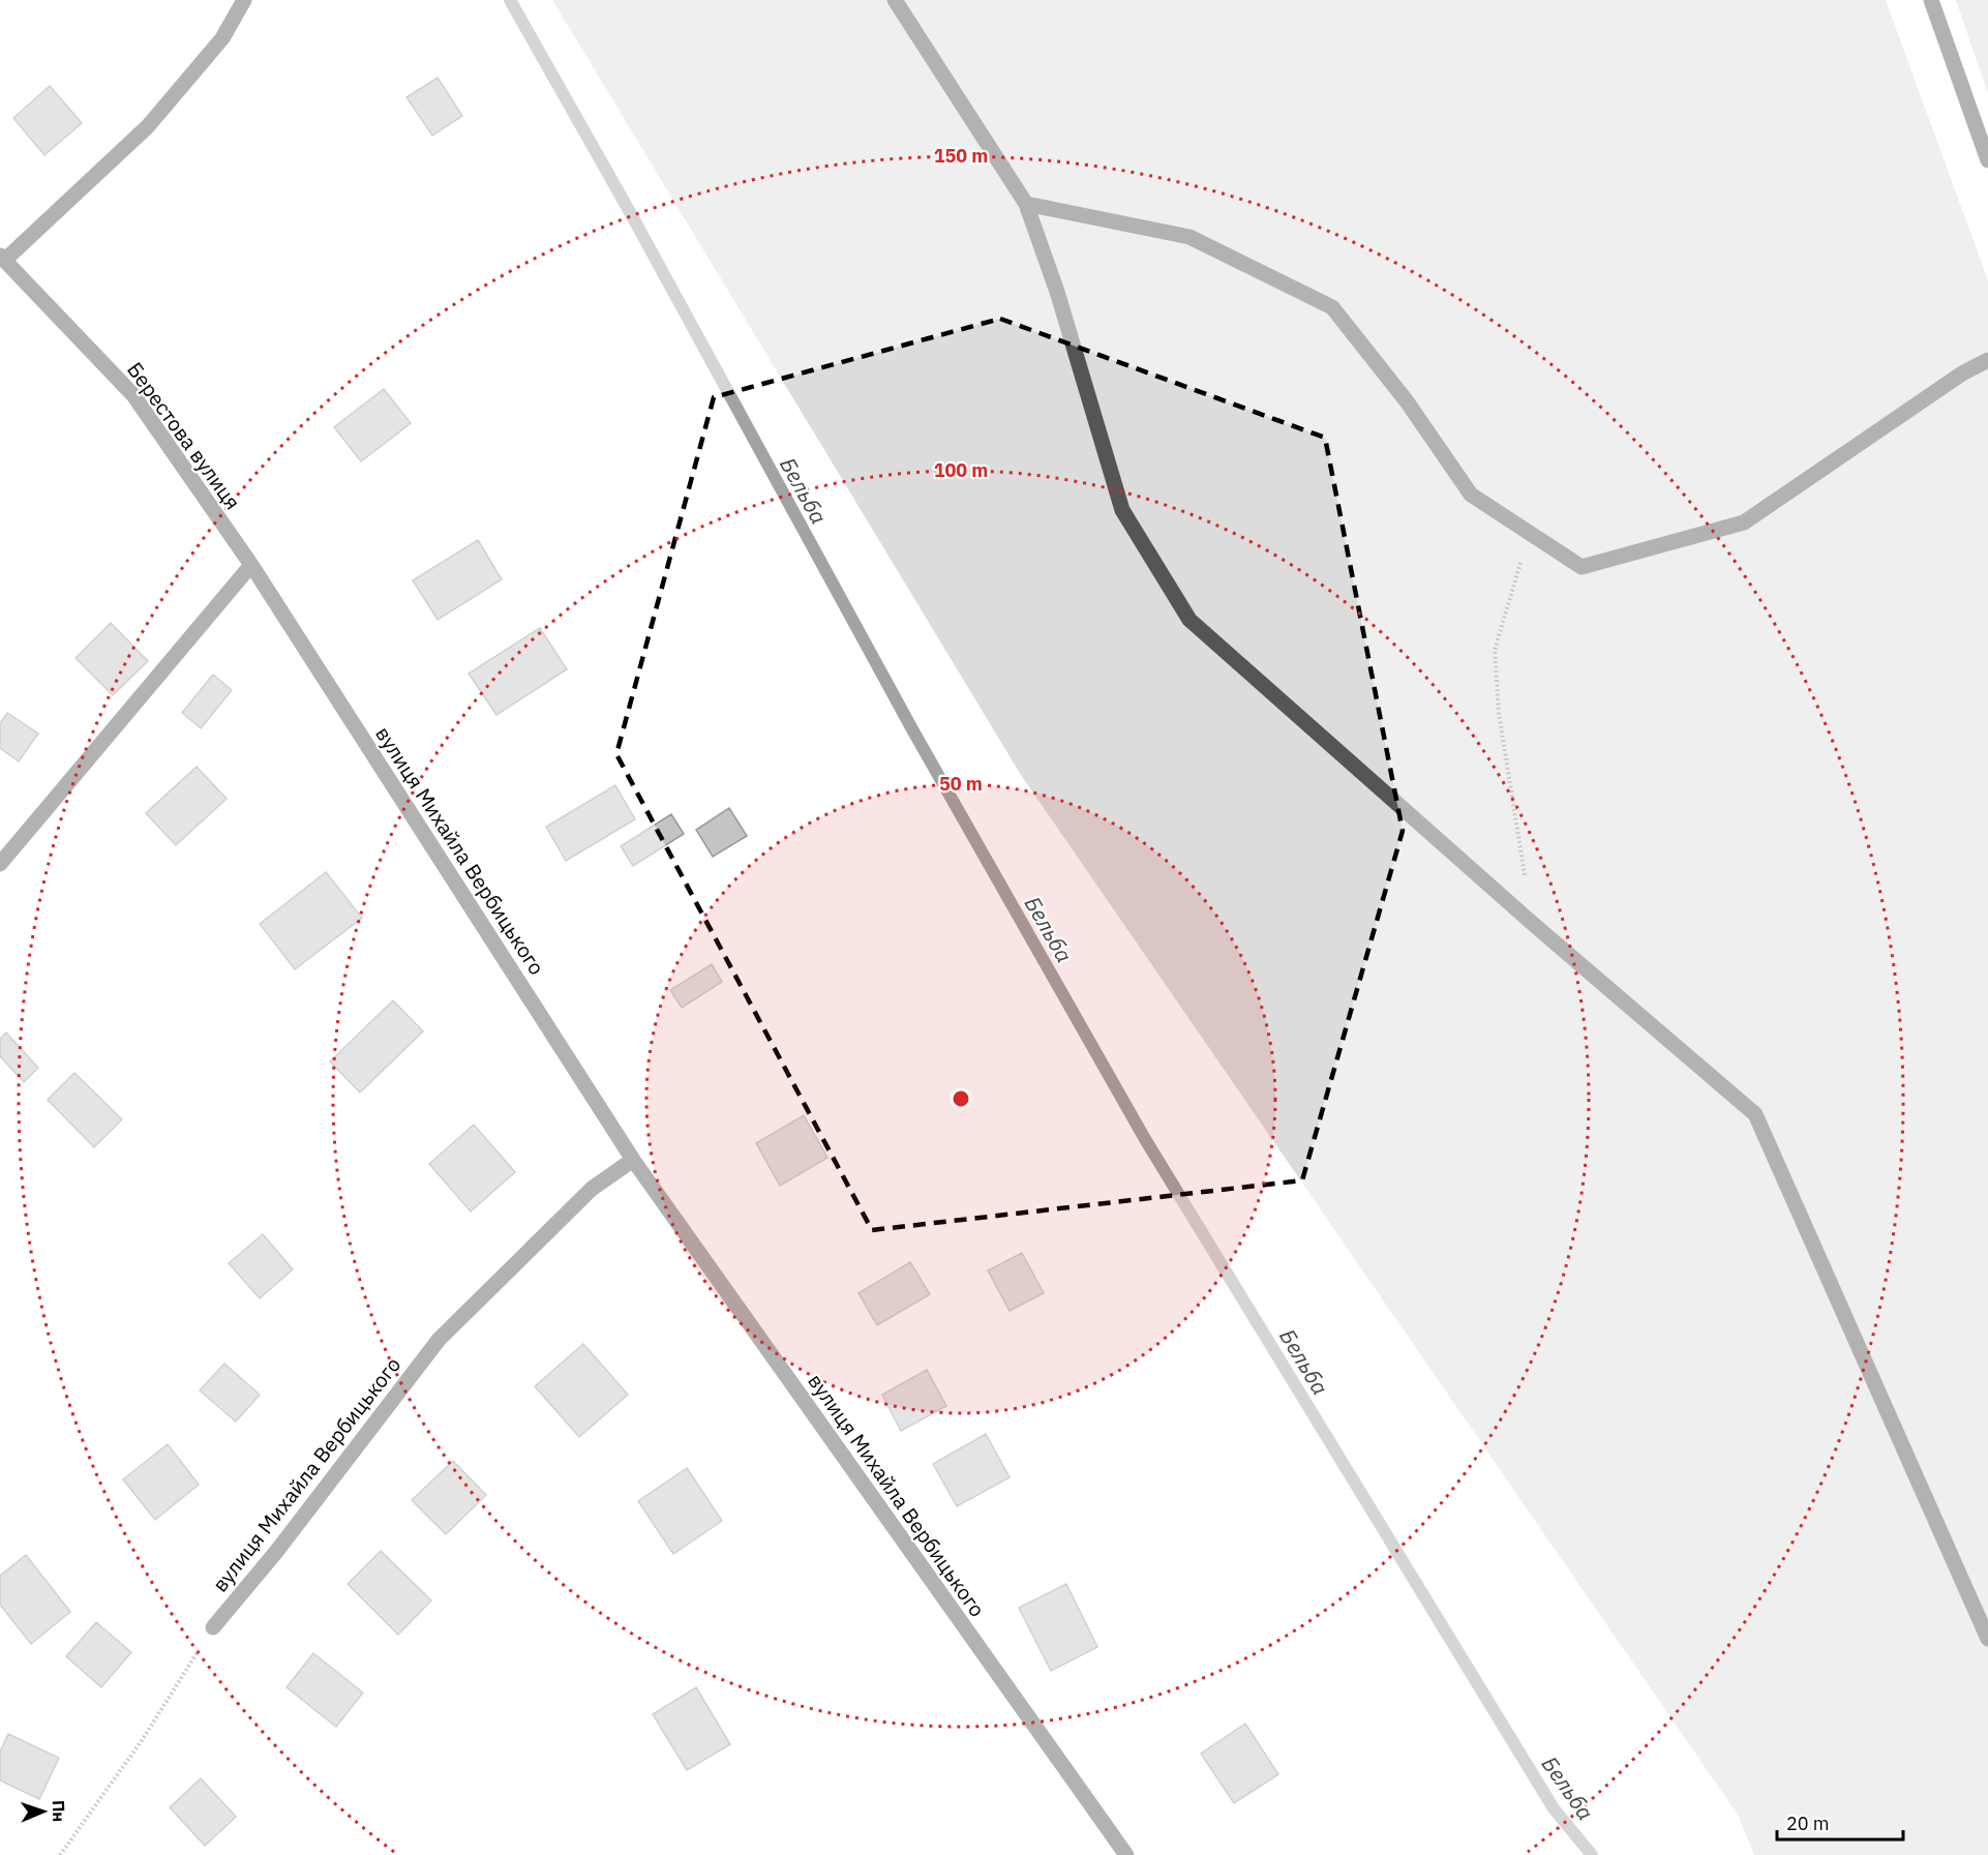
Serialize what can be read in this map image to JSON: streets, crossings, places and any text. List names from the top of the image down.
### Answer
{
  "streets": {
    "street": ["Берестова вулиця", "вулиця Михайла Вербицького"]
  },
  "crossings": [
    ["Берестова вулиця", "вулиця Михайла Вербицького"]
  ],
  "water": ["Бельба"],
  "scale_bar": "20 m",
  "north": "right",
  "rings": ["150 m", "100 m", "50 m"]
}
